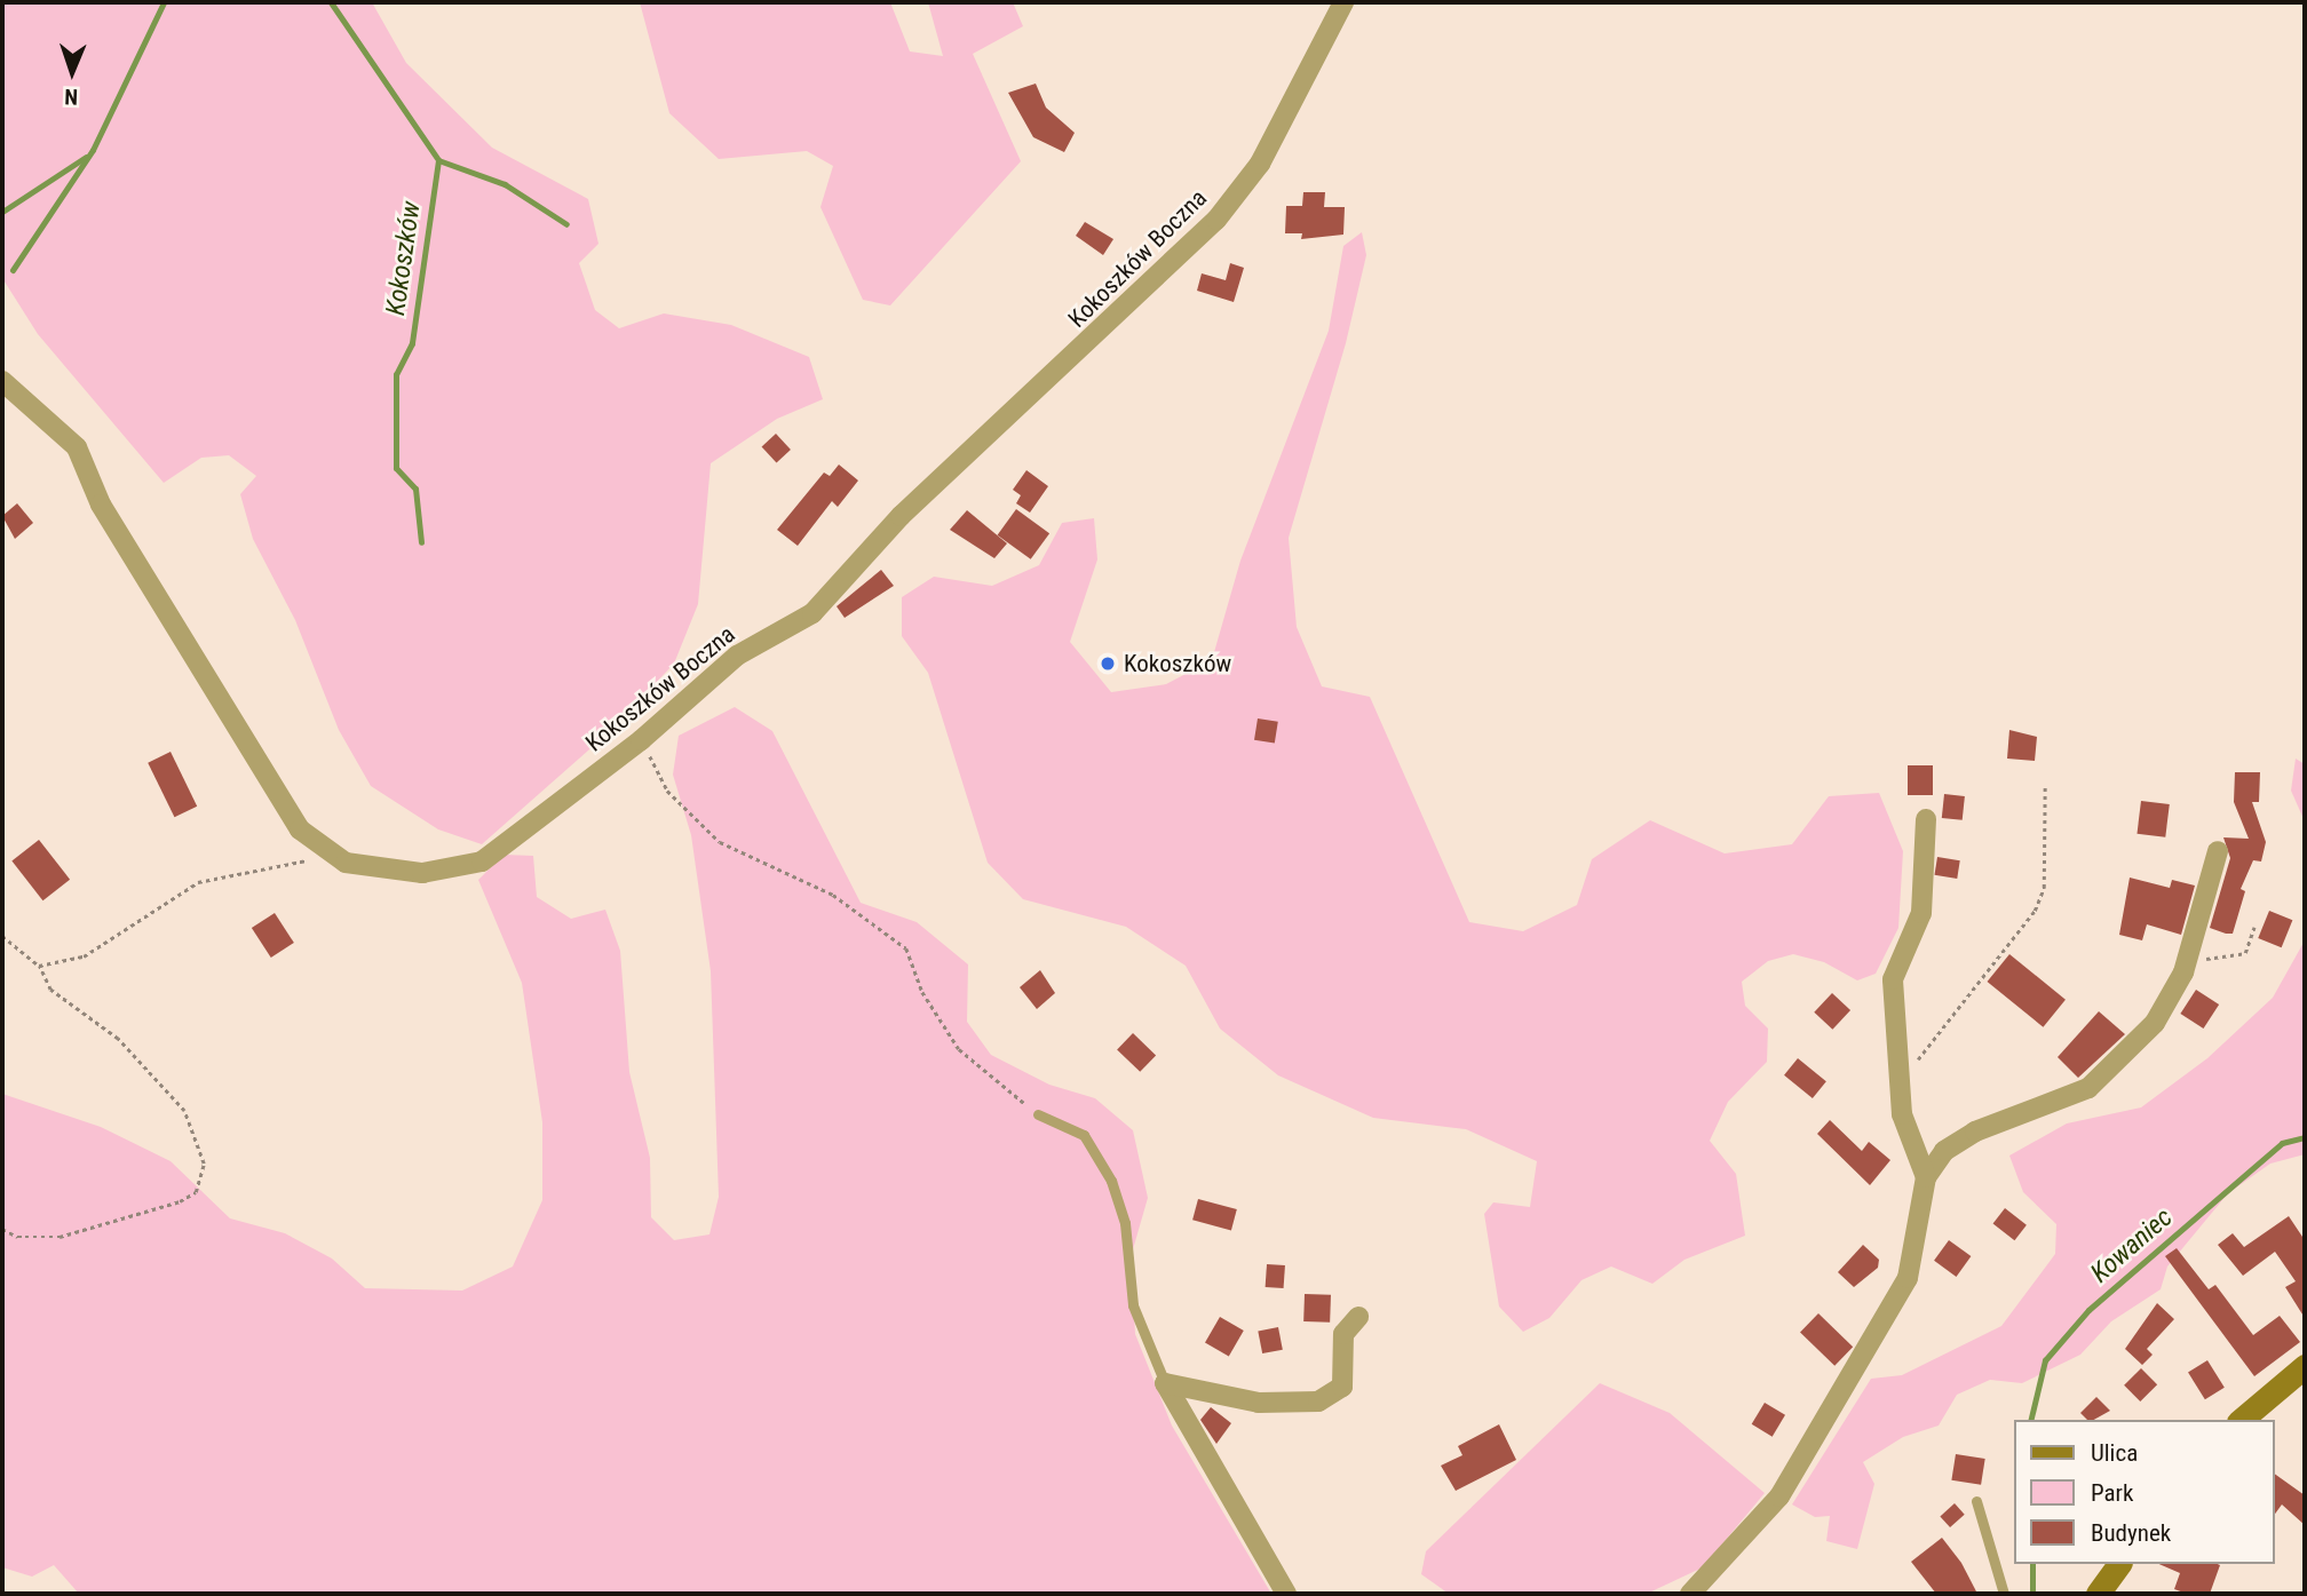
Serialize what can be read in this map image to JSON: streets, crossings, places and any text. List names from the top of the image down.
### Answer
{
  "streets": {
    "street": ["Kokoszków Boczna"]
  },
  "water": ["Kokoszków", "Kowaniec"],
  "places": ["Kokoszków"],
  "legend": ["Ulica", "Park", "Budynek"],
  "north": "bottom"
}
